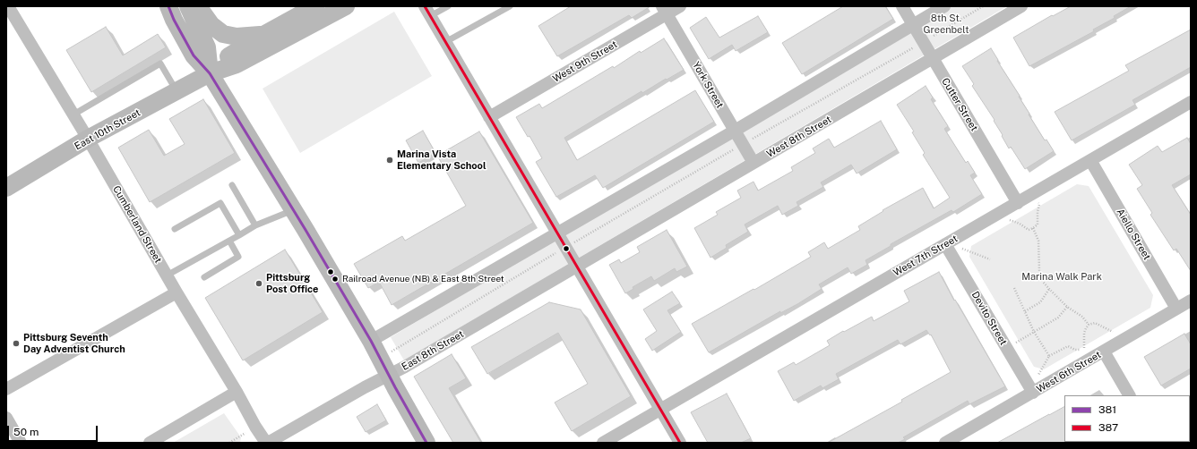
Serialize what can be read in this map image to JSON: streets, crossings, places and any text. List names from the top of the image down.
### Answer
{
  "streets": {
    "main road": ["East 10th Street"],
    "street": [
      "West 9th Street",
      "York Street",
      "Cutter Street",
      "West 8th Street",
      "Cumberland Street",
      "Aiello Street",
      "West 7th Street",
      "Devito Street",
      "East 8th Street",
      "West 6th Street"
    ]
  },
  "crossings": [
    ["West 9th Street", "York Street"],
    ["York Street", "West 8th Street"],
    ["Cutter Street", "West 8th Street"],
    ["Cutter Street", "West 7th Street"],
    ["East 10th Street", "Cumberland Street"],
    ["West 8th Street", "East 8th Street"],
    ["Cumberland Street", "East 8th Street"],
    ["Aiello Street", "West 7th Street"],
    ["Aiello Street", "West 6th Street"],
    ["West 7th Street", "Devito Street"],
    ["Devito Street", "West 6th Street"]
  ],
  "parks": ["8th St. Greenbelt", "Marina Walk Park"],
  "places": [
    "Marina Vista Elementary School",
    "Railroad Avenue (NB) & East 8th Street",
    "Pittsburg Post Office",
    "Pittsburg Seventh Day Adventist Church"
  ],
  "lines": ["transit line 381", "transit line 387"],
  "legend": ["381", "387"],
  "scale_bar": "50 m"
}
